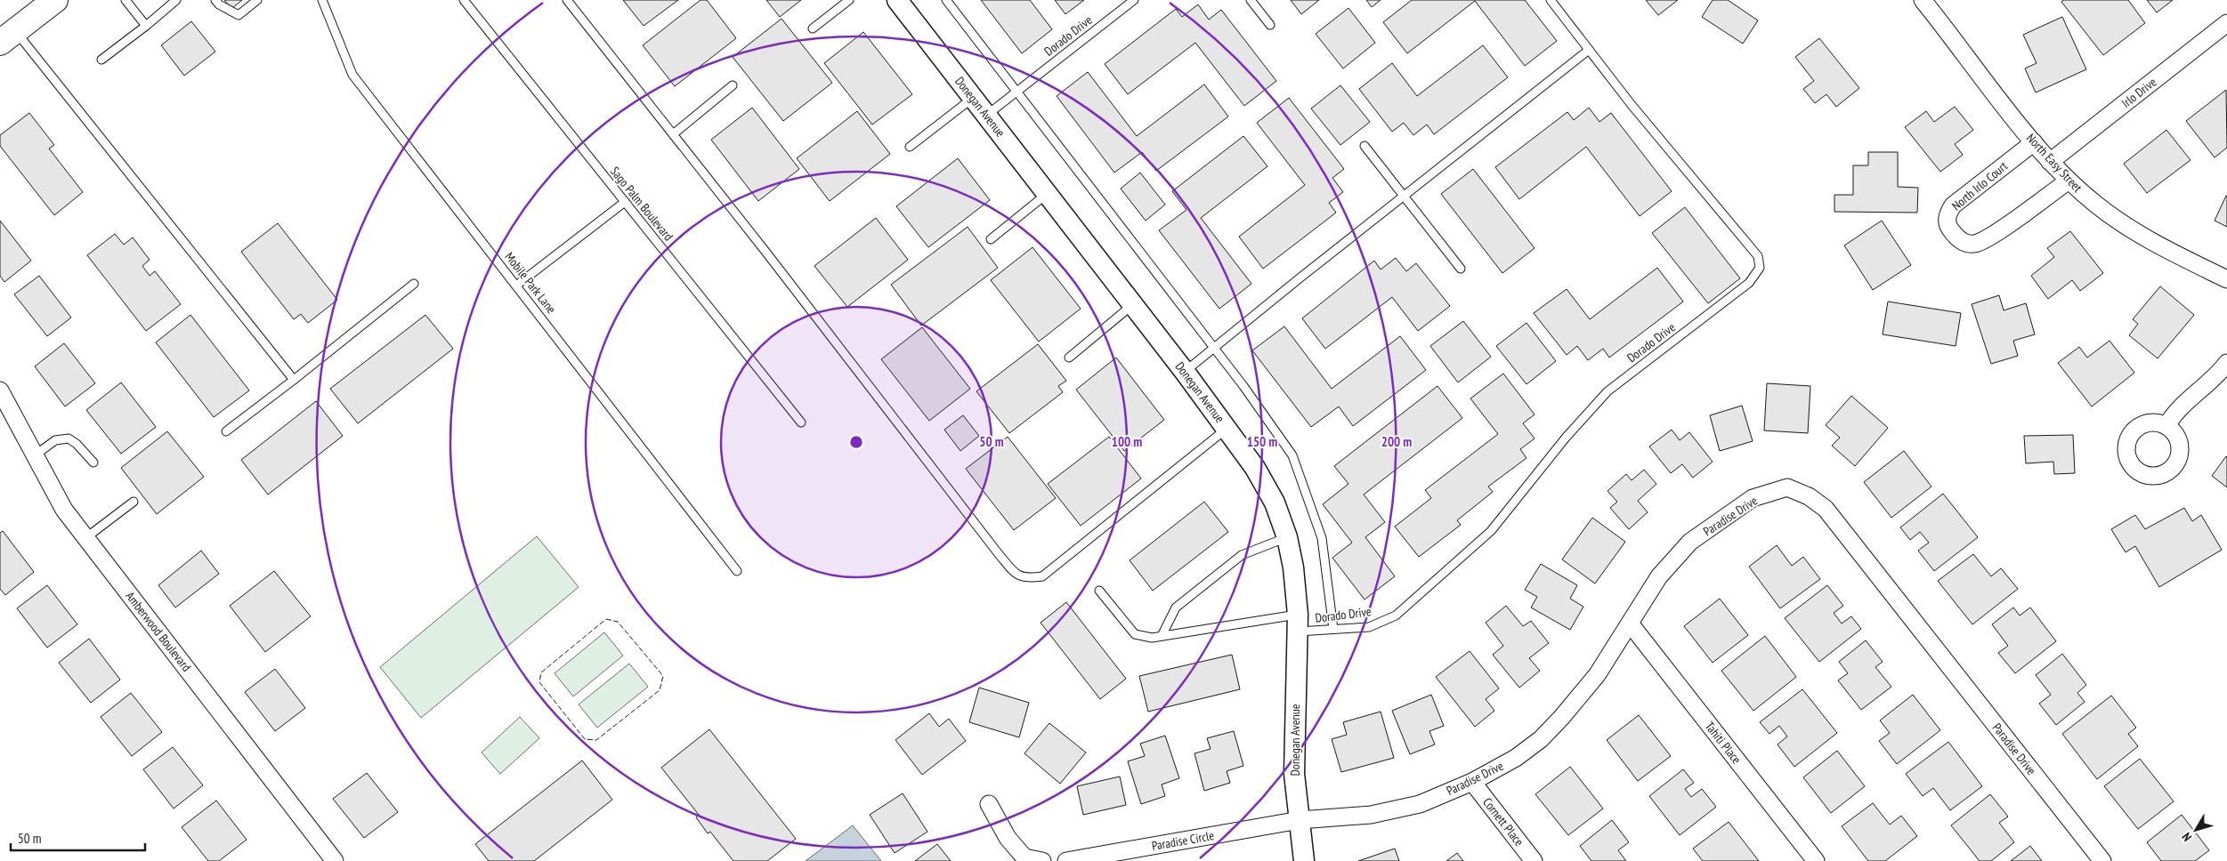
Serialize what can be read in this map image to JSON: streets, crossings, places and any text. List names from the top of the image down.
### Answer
{
  "streets": {
    "street": [
      "Irlo Drive",
      "Donegan Avenue",
      "North Easy Street",
      "North Irlo Court",
      "Paradise Drive",
      "Amberwood Boulevard",
      "Tahiti Place",
      "Cornett Place",
      "Paradise Circle"
    ],
    "lane": ["Dorado Drive", "Sago Palm Boulevard", "Mobile Park Lane"]
  },
  "crossings": [
    ["Dorado Drive", "Donegan Avenue"],
    ["Irlo Drive", "North Easy Street"],
    ["Donegan Avenue", "Paradise Drive"],
    ["Donegan Avenue", "Paradise Circle"],
    ["North Easy Street", "North Irlo Court"],
    ["Paradise Drive", "Tahiti Place"],
    ["Paradise Drive", "Cornett Place"],
    ["Paradise Drive", "Paradise Circle"]
  ],
  "scale_bar": "50 m",
  "north": "bottom left",
  "rings": [
    "50 m",
    "100 m",
    "150 m",
    "200 m"
  ]
}
